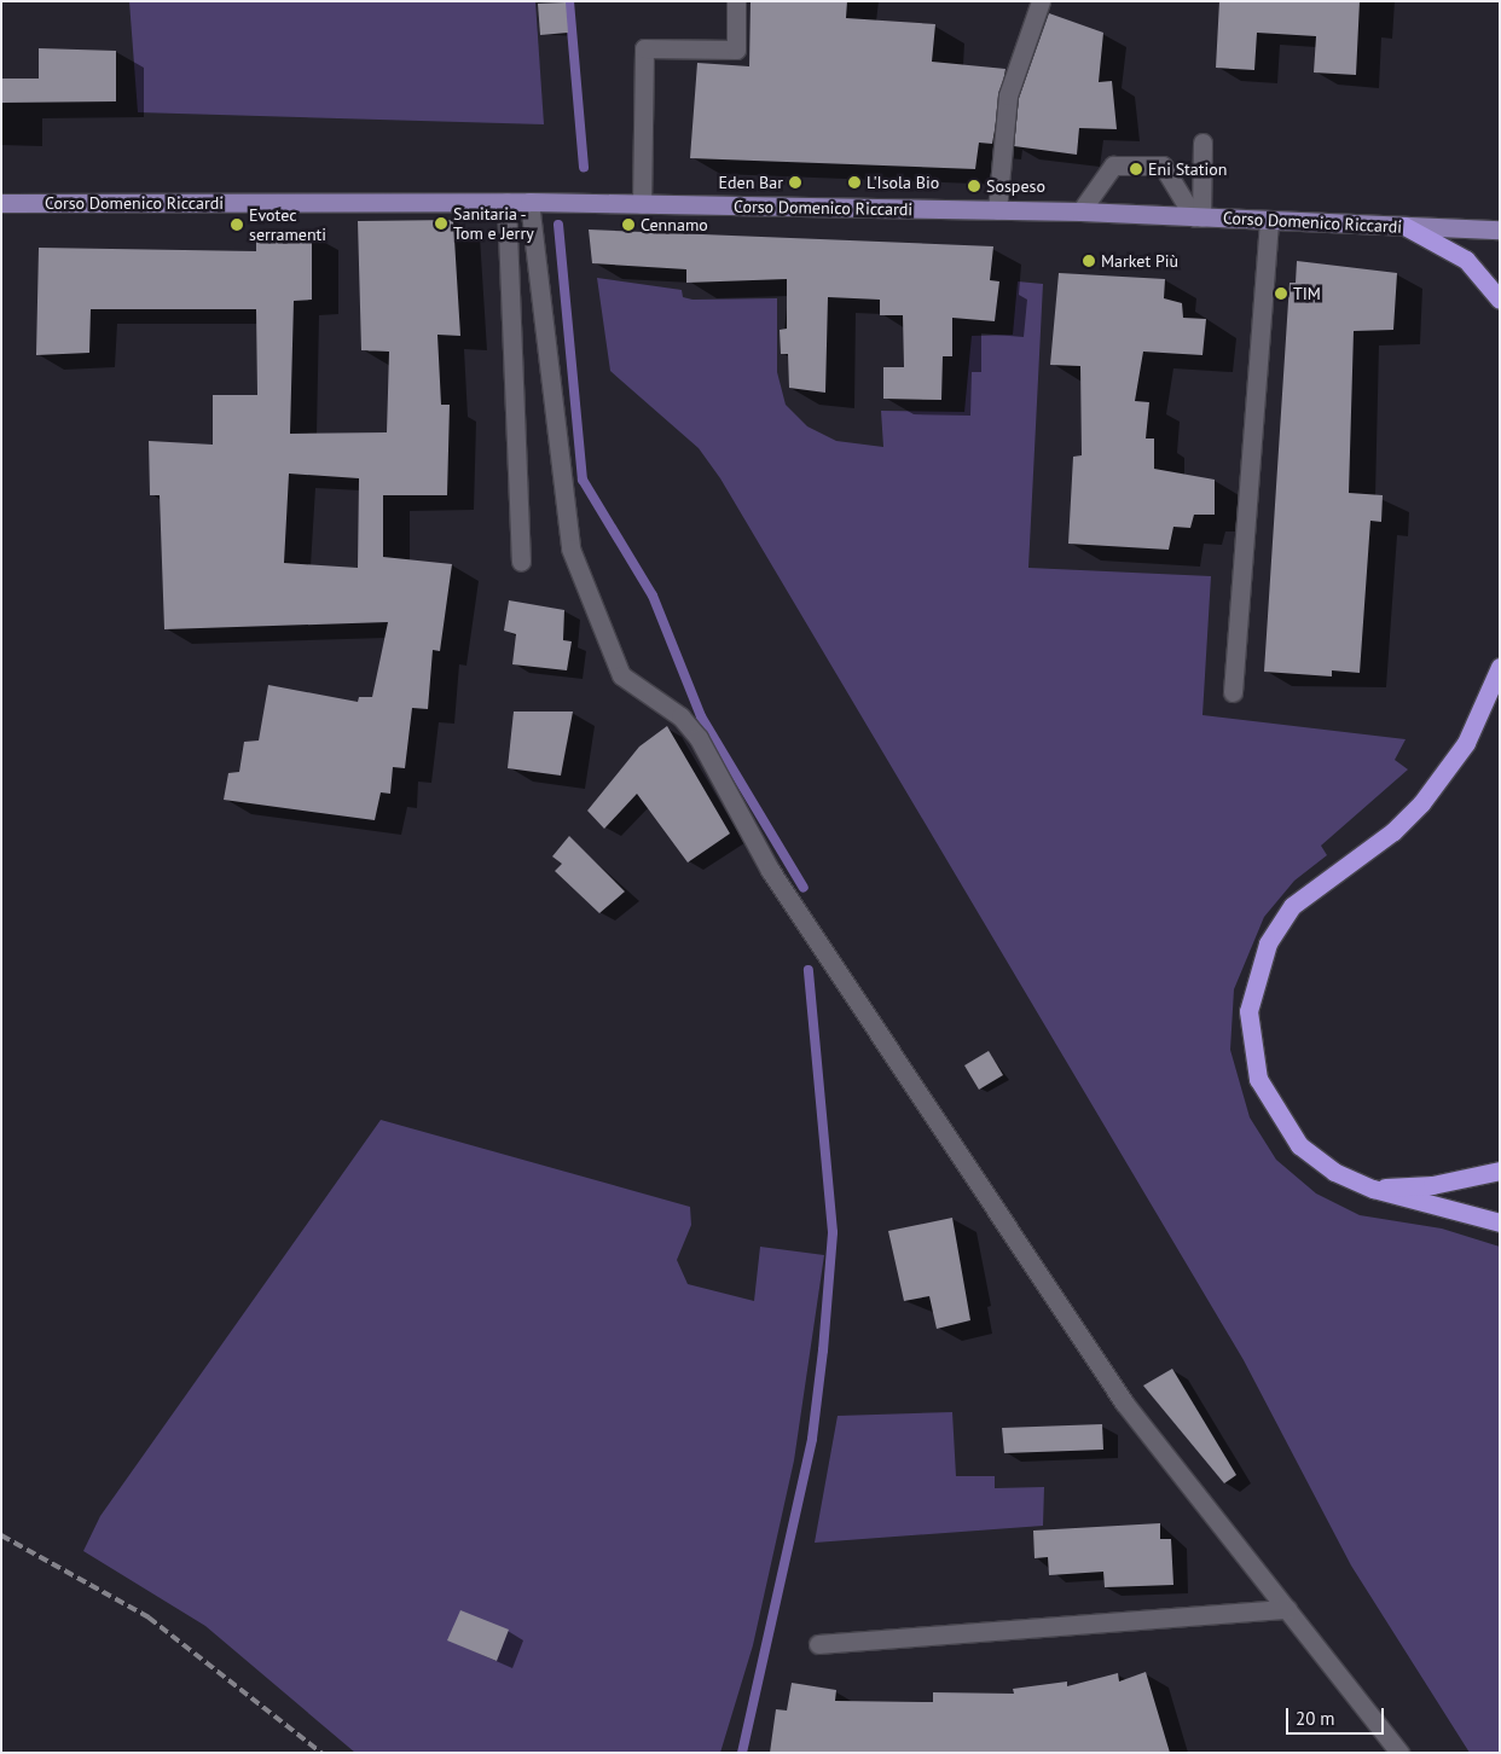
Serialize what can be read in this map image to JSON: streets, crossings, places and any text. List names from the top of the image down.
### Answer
{
  "streets": {
    "main road": ["Corso Domenico Riccardi"]
  },
  "places": [
    "Eni Station",
    "Eden Bar",
    "L'Isola Bio",
    "Sospeso",
    "Sanitaria - Tom e Jerry",
    "Evotec serramenti",
    "Cennamo",
    "Market Più",
    "TIM"
  ],
  "scale_bar": "20 m"
}
